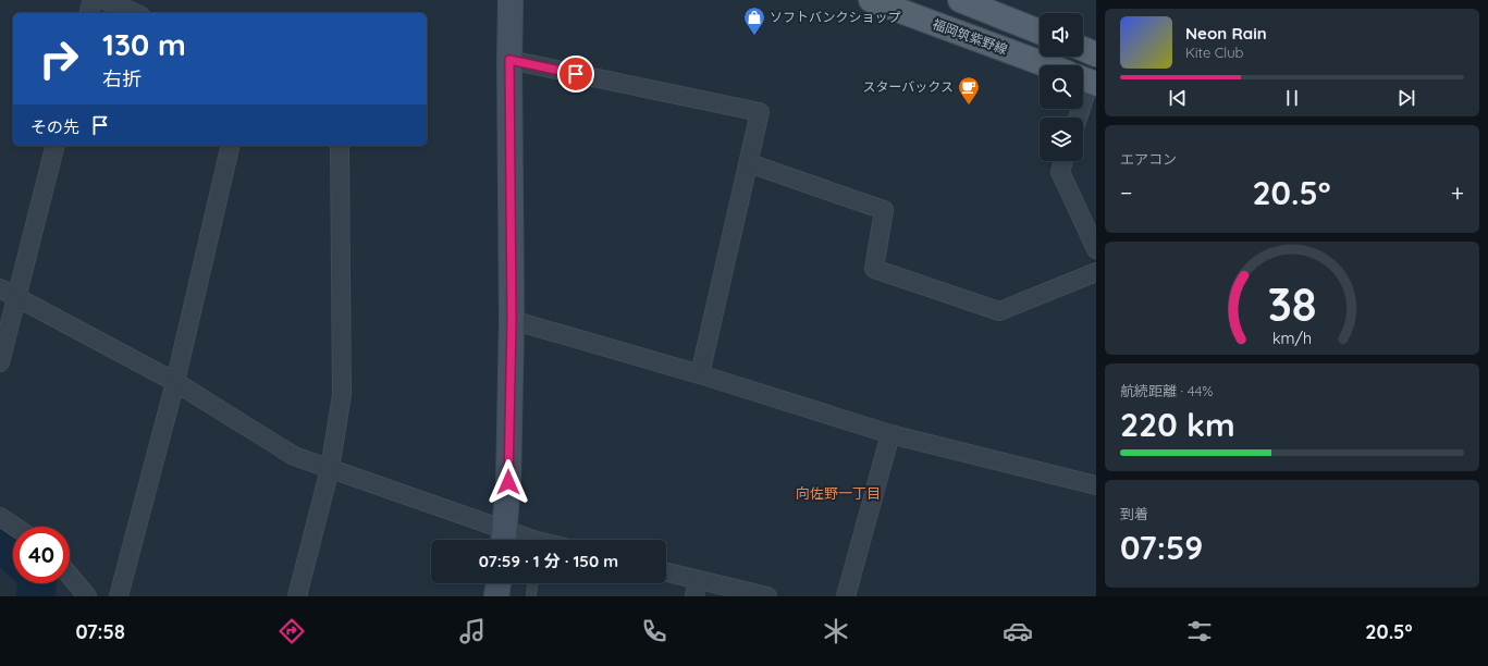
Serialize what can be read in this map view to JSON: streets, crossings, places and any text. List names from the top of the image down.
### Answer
{
  "streets": {
    "main road": ["福岡筑紫野線"]
  },
  "districts": ["向佐野一丁目"],
  "places": {
    "shop": ["ソフトバンクショップ"],
    "cafe": ["スターバックス"]
  },
  "page": {
    "turn": ["130 m", "右折"],
    "song": ["Neon Rain", "Kite Club"],
    "then": "その先",
    "tile": [
      "エアコン",
      ["航続距離 · 44%", "220 km"],
      ["到着", "07:59"]
    ],
    "heat": ["−", "20.5°", "+"],
    "limit": "40",
    "trip": "07:59 · 1 分 · 150 m",
    "tabs": ["07:58", "20.5°"],
    "gauge": ["38", "km/h"]
  }
}
